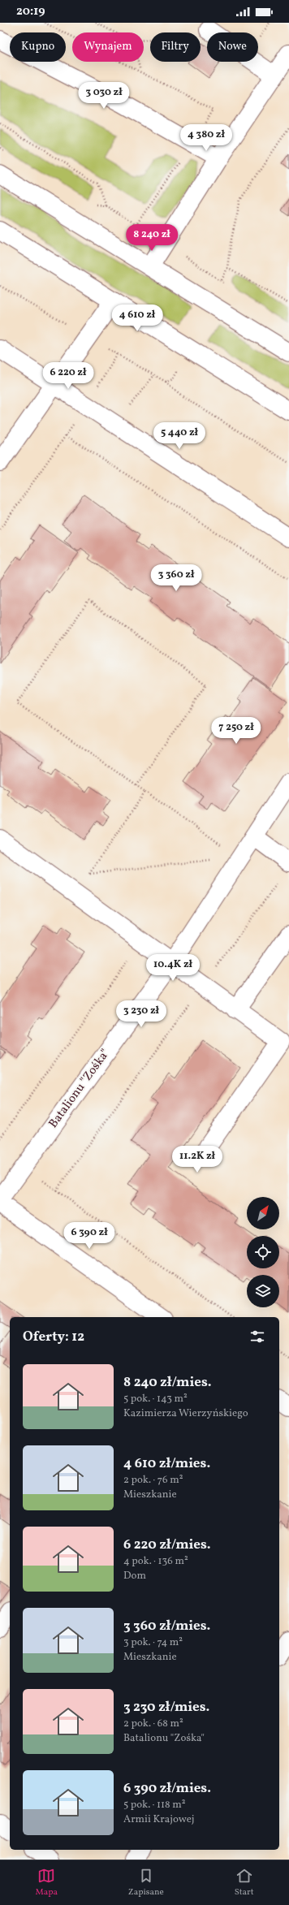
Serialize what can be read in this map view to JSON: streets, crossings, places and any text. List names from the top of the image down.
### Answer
{
  "streets": {
    "street": ["Batalionu \"Zośka\""]
  },
  "north": "top right",
  "page": {
    "status": "20:19",
    "chip": [
      "Kupno",
      "Wynajem",
      "Filtry",
      "Nowe"
    ],
    "price": [
      "3 030 zł",
      "4 380 zł",
      "8 240 zł",
      "4 610 zł",
      "6 220 zł",
      "5 440 zł",
      "3 360 zł",
      "7 250 zł",
      "10.4K zł",
      "3 230 zł",
      "11.2K zł",
      "6 390 zł"
    ],
    "heading": "Oferty: 12",
    "list": [
      {
        "name": "8 240 zł/mies.",
        "note": "5 pok. · 143 m² · Kazimierza Wierzyńskiego"
      },
      {
        "name": "4 610 zł/mies.",
        "note": "2 pok. · 76 m² · Mieszkanie"
      },
      {
        "name": "6 220 zł/mies.",
        "note": "4 pok. · 136 m² · Dom"
      },
      {
        "name": "3 360 zł/mies.",
        "note": "3 pok. · 74 m² · Mieszkanie"
      },
      {
        "name": "3 230 zł/mies.",
        "note": "2 pok. · 68 m² · Batalionu \"Zośka\""
      },
      {
        "name": "6 390 zł/mies.",
        "note": "5 pok. · 118 m² · Armii Krajowej"
      }
    ],
    "tabs": ["Mapa", "Zapisane", "Start"]
  }
}
